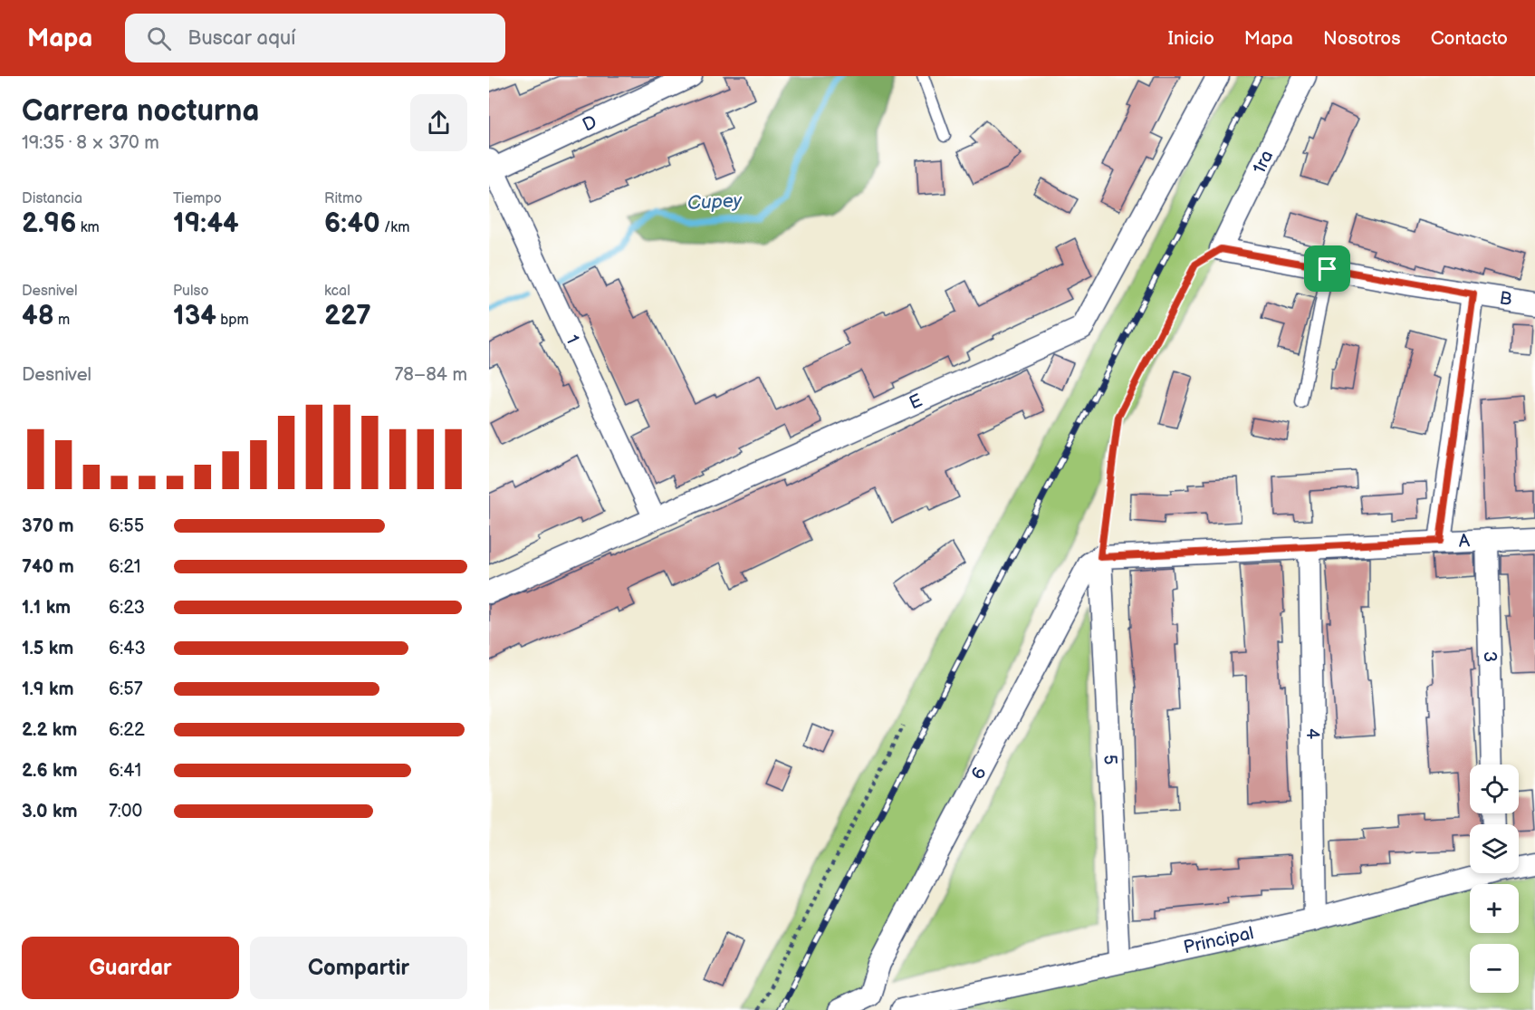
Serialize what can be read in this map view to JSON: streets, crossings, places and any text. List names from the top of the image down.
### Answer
{
  "streets": {
    "street": [
      "D",
      "1ra",
      "B",
      "1",
      "E",
      "A",
      "3",
      "4",
      "5",
      "6",
      "Principal"
    ]
  },
  "crossings": [
    ["D", "1"],
    ["1ra", "B"],
    ["1", "E"],
    ["A", "3"],
    ["A", "4"],
    ["A", "5"],
    ["A", "6"],
    ["4", "Principal"],
    ["5", "6"],
    ["5", "Principal"]
  ],
  "water": ["Cupey"],
  "page": {
    "header": "Mapa",
    "search": "Buscar aquí",
    "nav": [
      "Inicio",
      "Mapa",
      "Nosotros",
      "Contacto"
    ],
    "heading": ["Carrera nocturna", "19:35 · 8 × 370 m"],
    "stats": [
      ["Distancia", "2.96 km"],
      ["Tiempo", "19:44"],
      ["Ritmo", "6:40 /km"],
      ["Desnivel", "48 m"],
      ["Pulso", "134 bpm"],
      ["kcal", "227"]
    ],
    "chart": ["Desnivel", "78–84 m"],
    "list": [
      {
        "name": "370 m",
        "note": "6:55"
      },
      {
        "name": "740 m",
        "note": "6:21"
      },
      {
        "name": "1.1 km",
        "note": "6:23"
      },
      {
        "name": "1.5 km",
        "note": "6:43"
      },
      {
        "name": "1.9 km",
        "note": "6:57"
      },
      {
        "name": "2.2 km",
        "note": "6:22"
      },
      {
        "name": "2.6 km",
        "note": "6:41"
      },
      {
        "name": "3.0 km",
        "note": "7:00"
      }
    ],
    "map_buttons": ["+", "−"],
    "buttons": ["Guardar", "Compartir"]
  }
}
